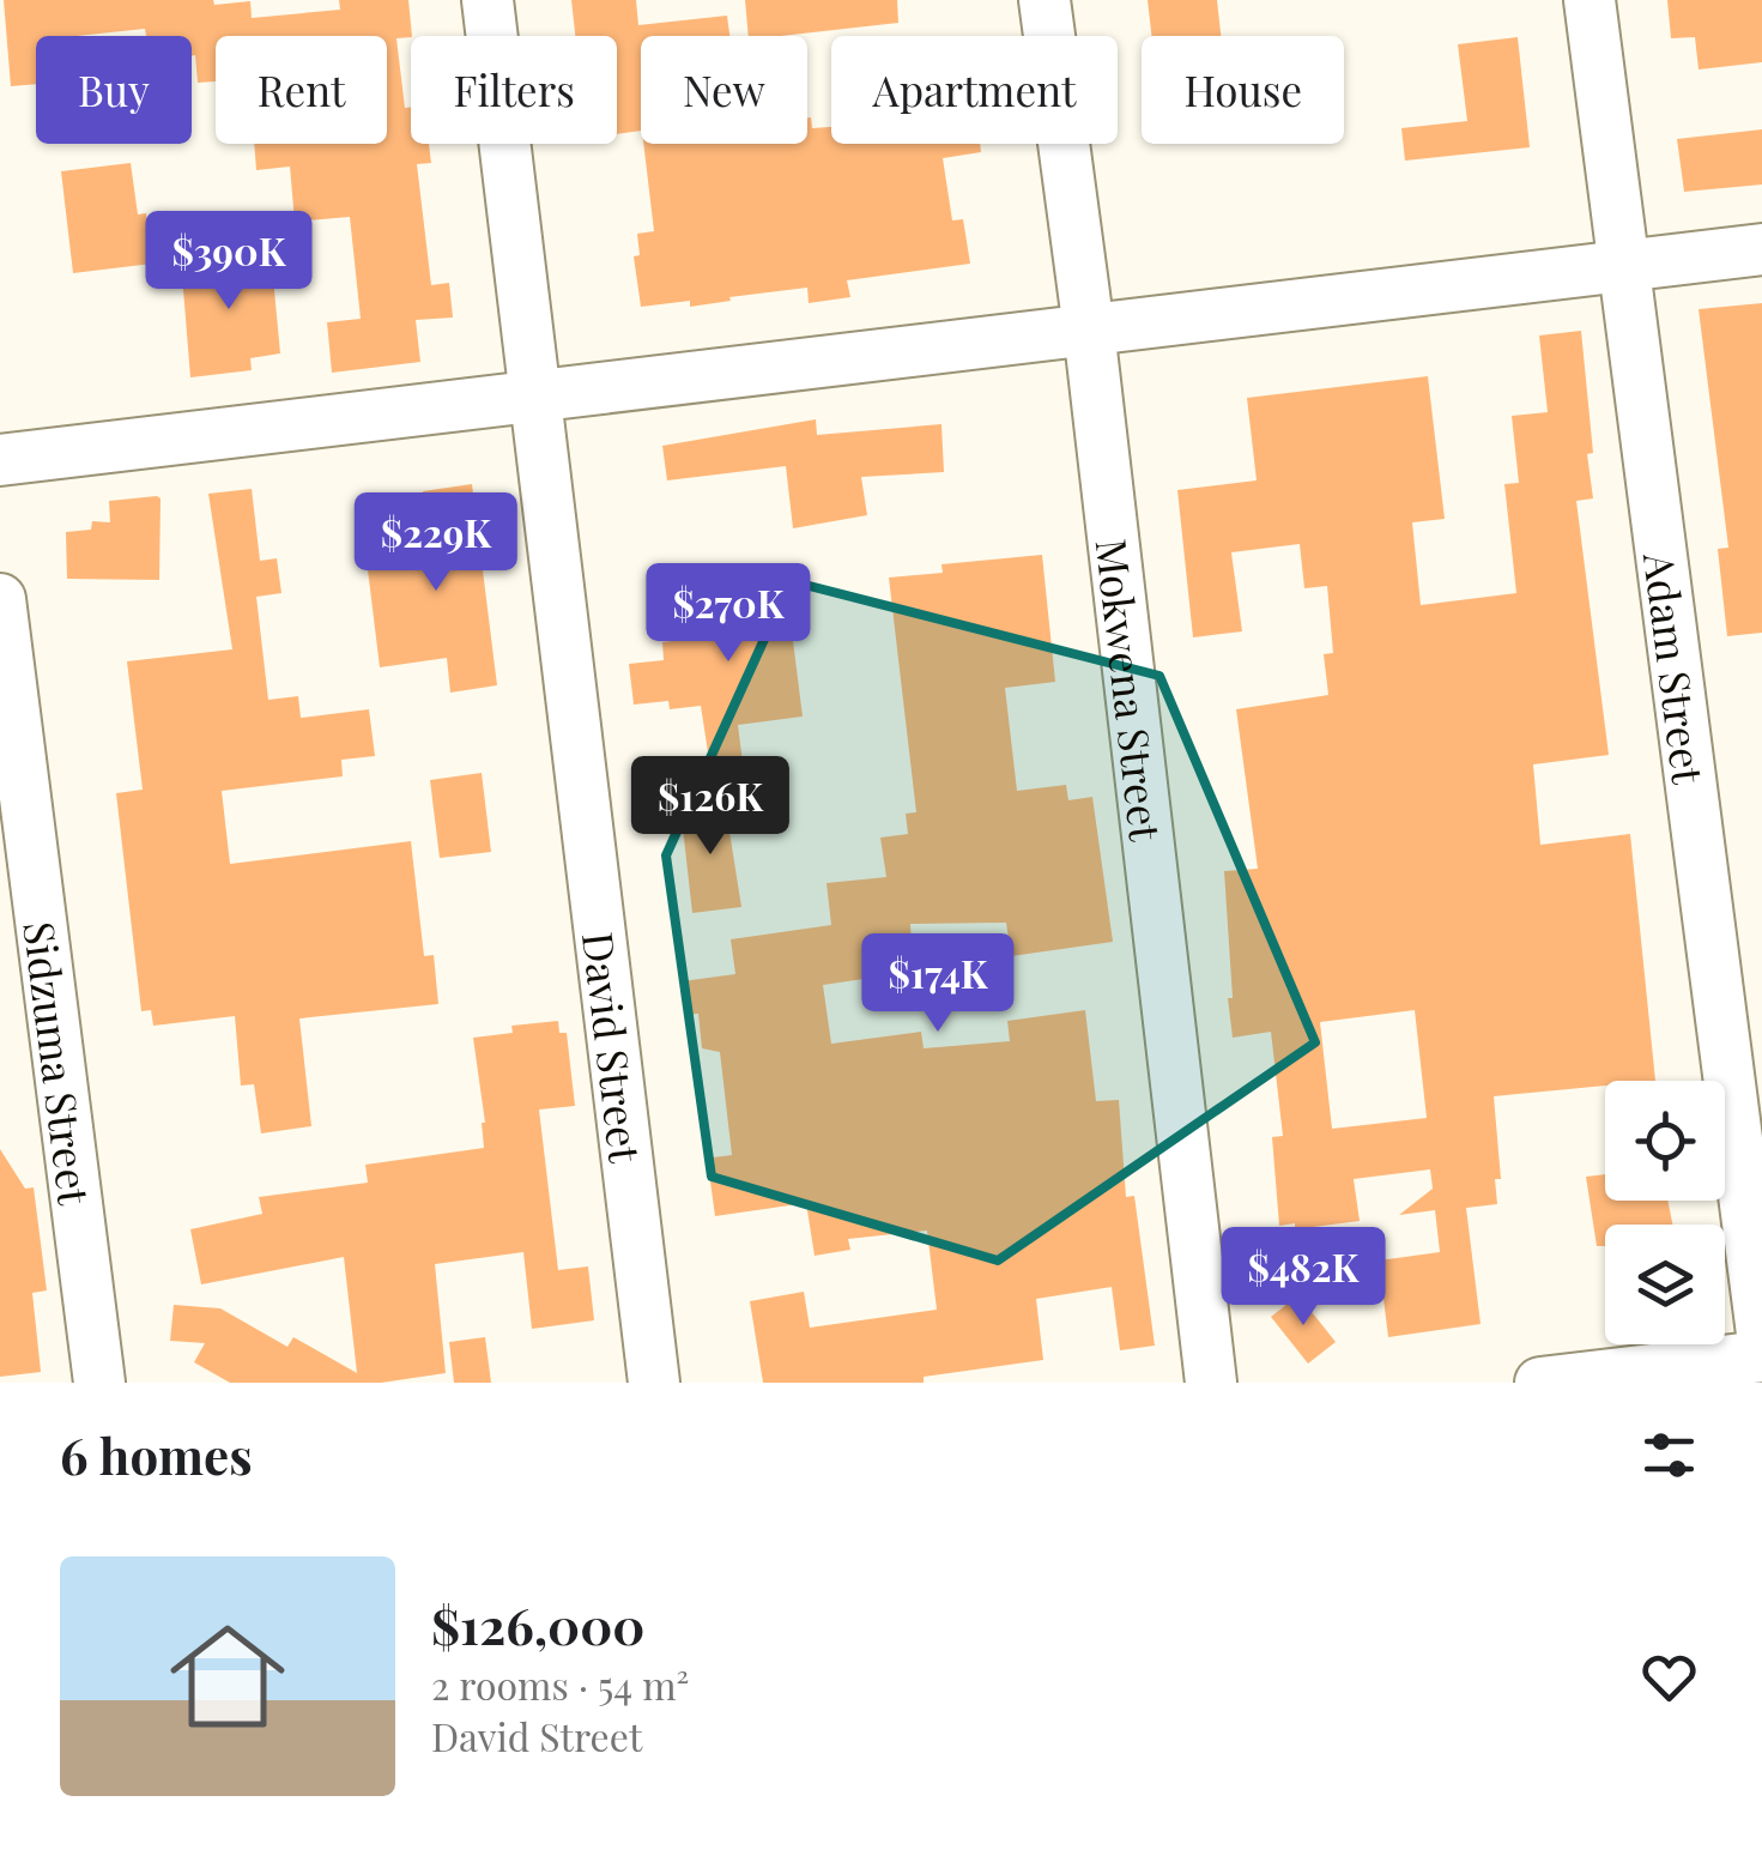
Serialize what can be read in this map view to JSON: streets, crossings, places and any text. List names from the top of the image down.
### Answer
{
  "streets": {
    "street": [
      "Adam Street",
      "Mokwena Street",
      "David Street",
      "Sidzuma Street"
    ]
  },
  "page": {
    "chip": [
      "Buy",
      "Rent",
      "Filters",
      "New",
      "Apartment",
      "House"
    ],
    "price": [
      "$390K",
      "$229K",
      "$270K",
      "$126K",
      "$174K",
      "$482K"
    ],
    "heading": "6 homes",
    "list": [
      {
        "name": "$126,000",
        "note": "2 rooms · 54 m² · David Street"
      }
    ]
  }
}
